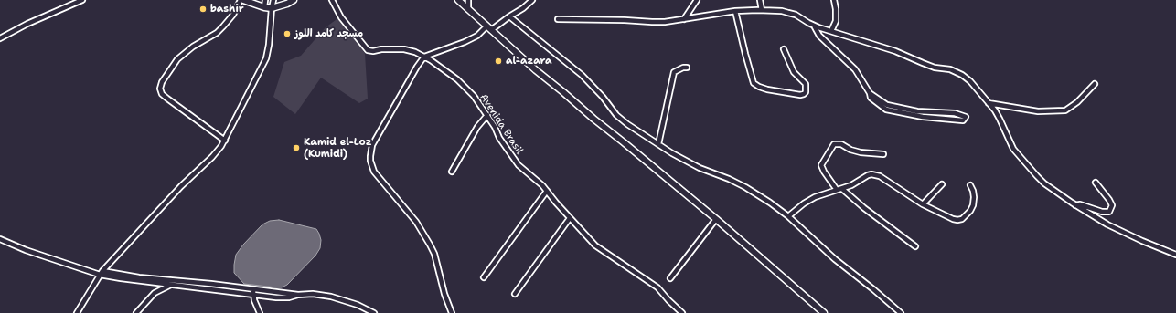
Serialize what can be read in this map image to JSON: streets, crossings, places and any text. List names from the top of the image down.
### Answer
{
  "streets": {
    "street": ["Avenida Brasil"]
  },
  "places": [
    "bashir",
    "مسجد كامد اللوز",
    "al-azara",
    "Kamid el-Loz (Kumidi)"
  ]
}
